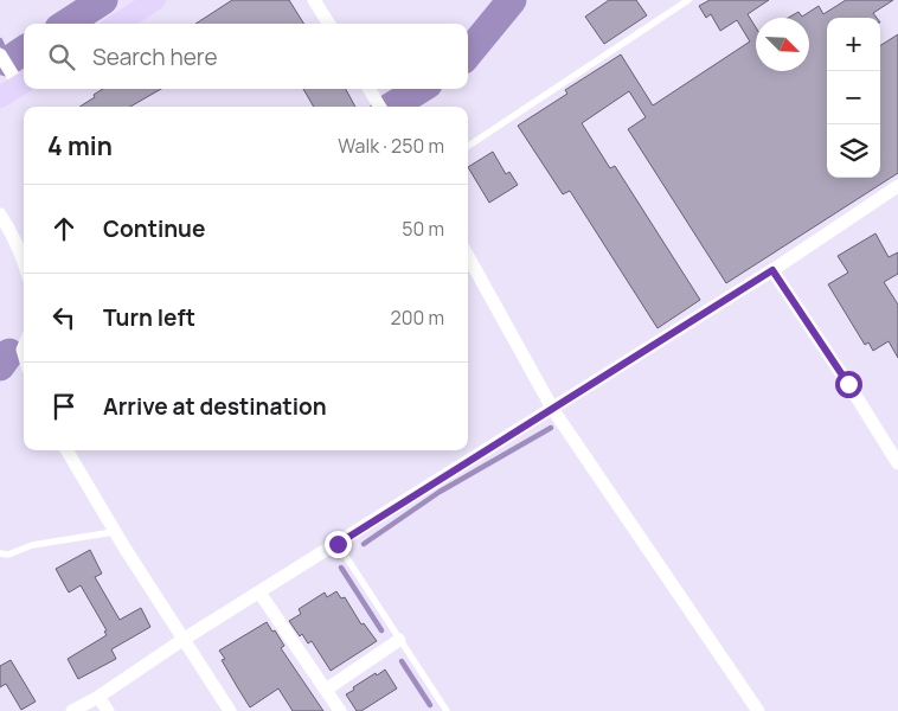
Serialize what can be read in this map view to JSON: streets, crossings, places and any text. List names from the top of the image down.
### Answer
{
  "north": "bottom right",
  "page": {
    "map_buttons": ["+", "−"],
    "search": "Search here",
    "heading": ["4 min", "Walk · 250 m"],
    "list": [
      ["Continue", "50 m"],
      ["Turn left", "200 m"],
      "Arrive at destination"
    ]
  }
}
